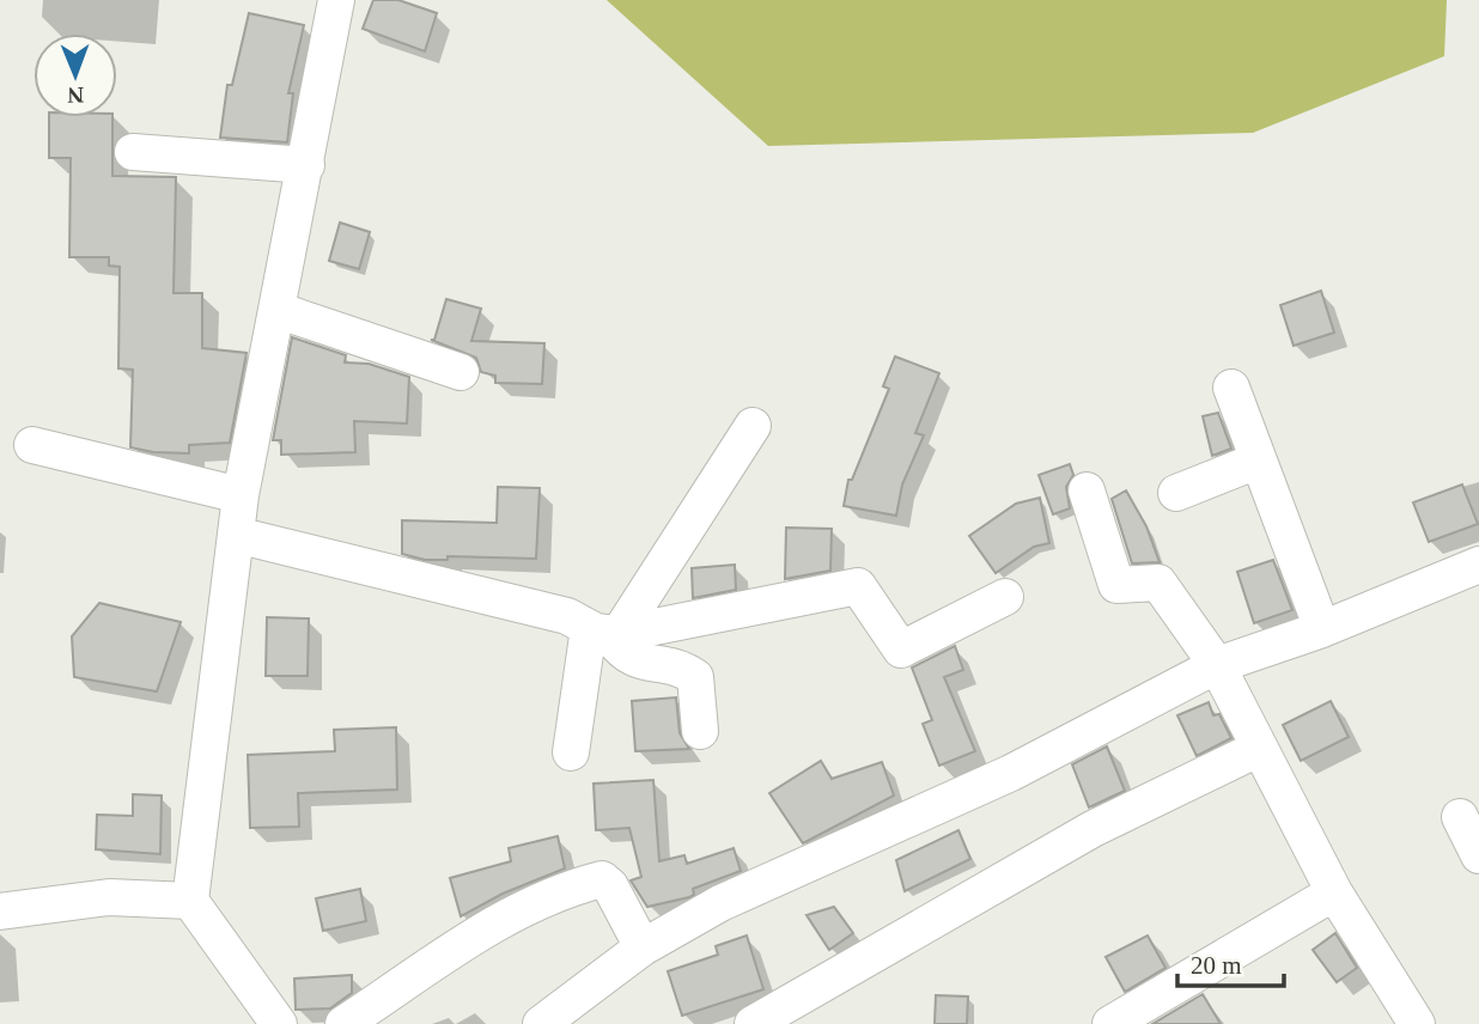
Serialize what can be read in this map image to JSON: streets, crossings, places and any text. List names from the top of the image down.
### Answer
{
  "scale_bar": "20 m",
  "north": "bottom"
}
